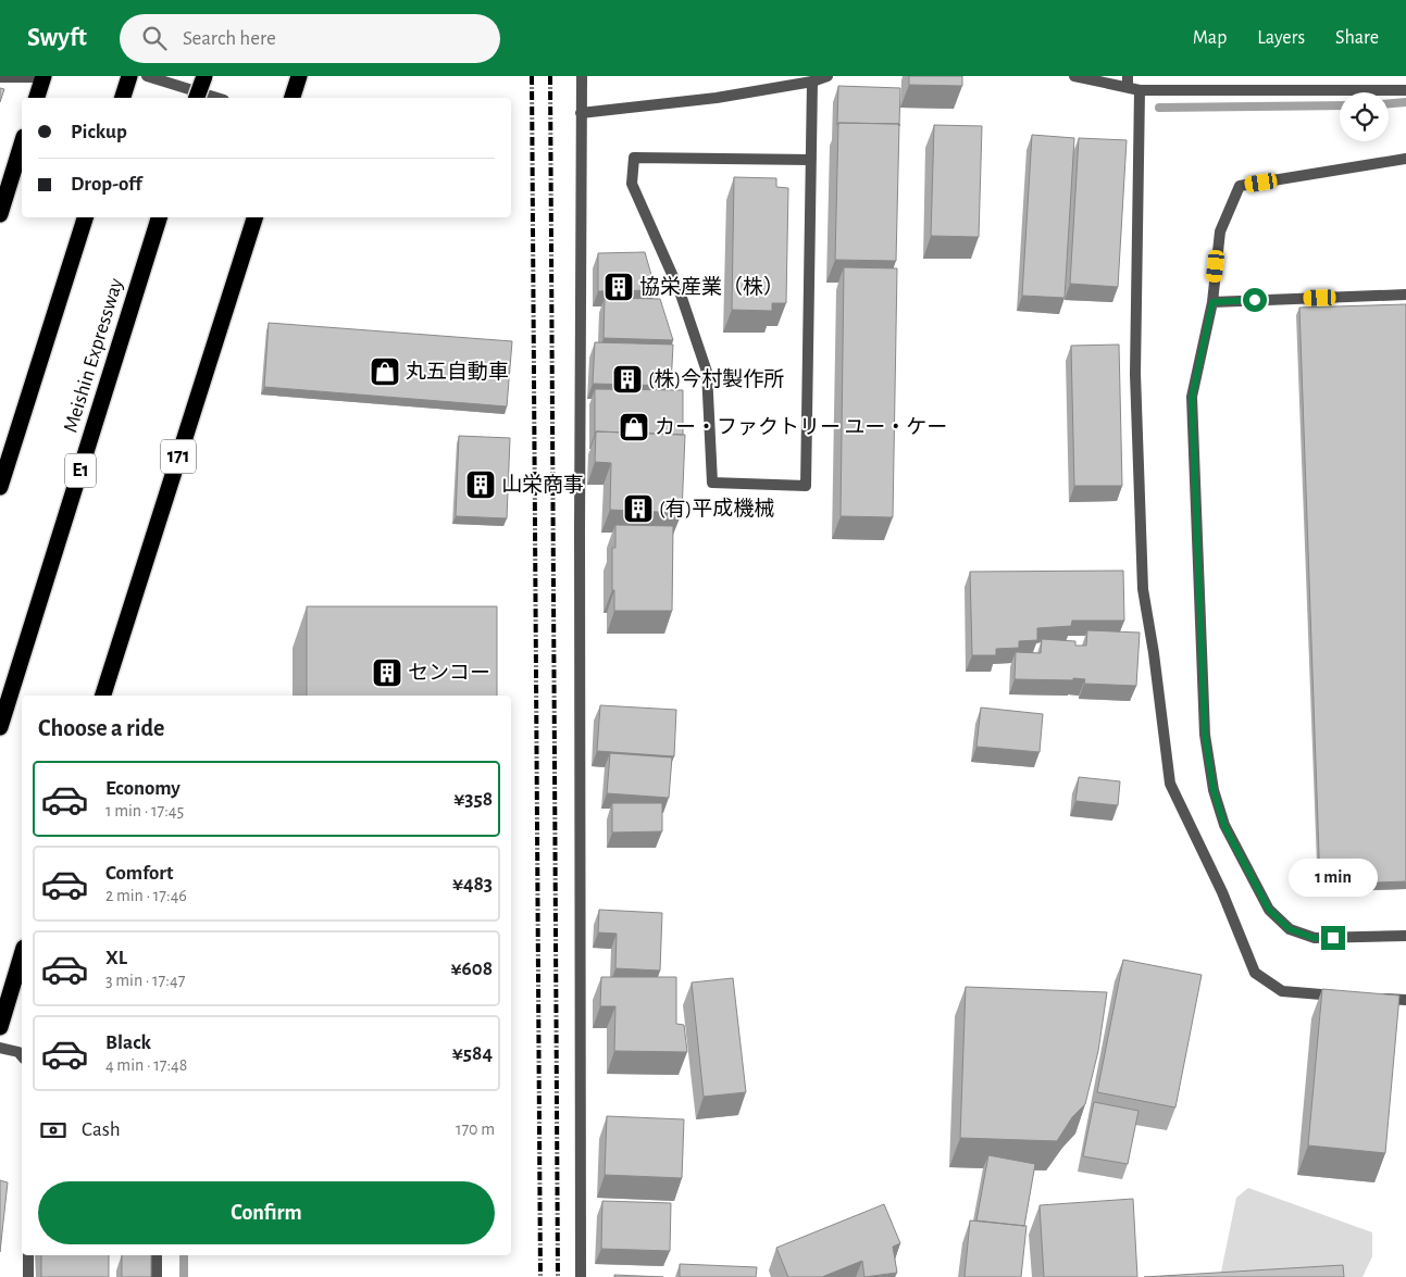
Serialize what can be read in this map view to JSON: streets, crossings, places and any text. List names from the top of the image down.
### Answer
{
  "streets": {
    "highway": ["Meishin Expressway", "171", "E1"]
  },
  "places": {
    "building": [
      "協栄産業（株）",
      "(株)今村製作所",
      "山栄商事",
      "(有)平成機械",
      "センコー"
    ],
    "shop": ["丸五自動車", "カー・ファクトリー ユー・ケー"]
  },
  "page": {
    "header": "Swyft",
    "search": "Search here",
    "nav": ["Map", "Layers", "Share"],
    "banner": ["Pickup", "Drop-off"],
    "heading": "Choose a ride",
    "list": [
      {
        "name": "Economy",
        "note": "1 min · 17:45",
        "value": "¥358"
      },
      {
        "name": "Comfort",
        "note": "2 min · 17:46",
        "value": "¥483"
      },
      {
        "name": "XL",
        "note": "3 min · 17:47",
        "value": "¥608"
      },
      {
        "name": "Black",
        "note": "4 min · 17:48",
        "value": "¥584"
      }
    ],
    "bubble": "1 min",
    "pay": ["Cash", "170 m"],
    "buttons": "Confirm"
  }
}
